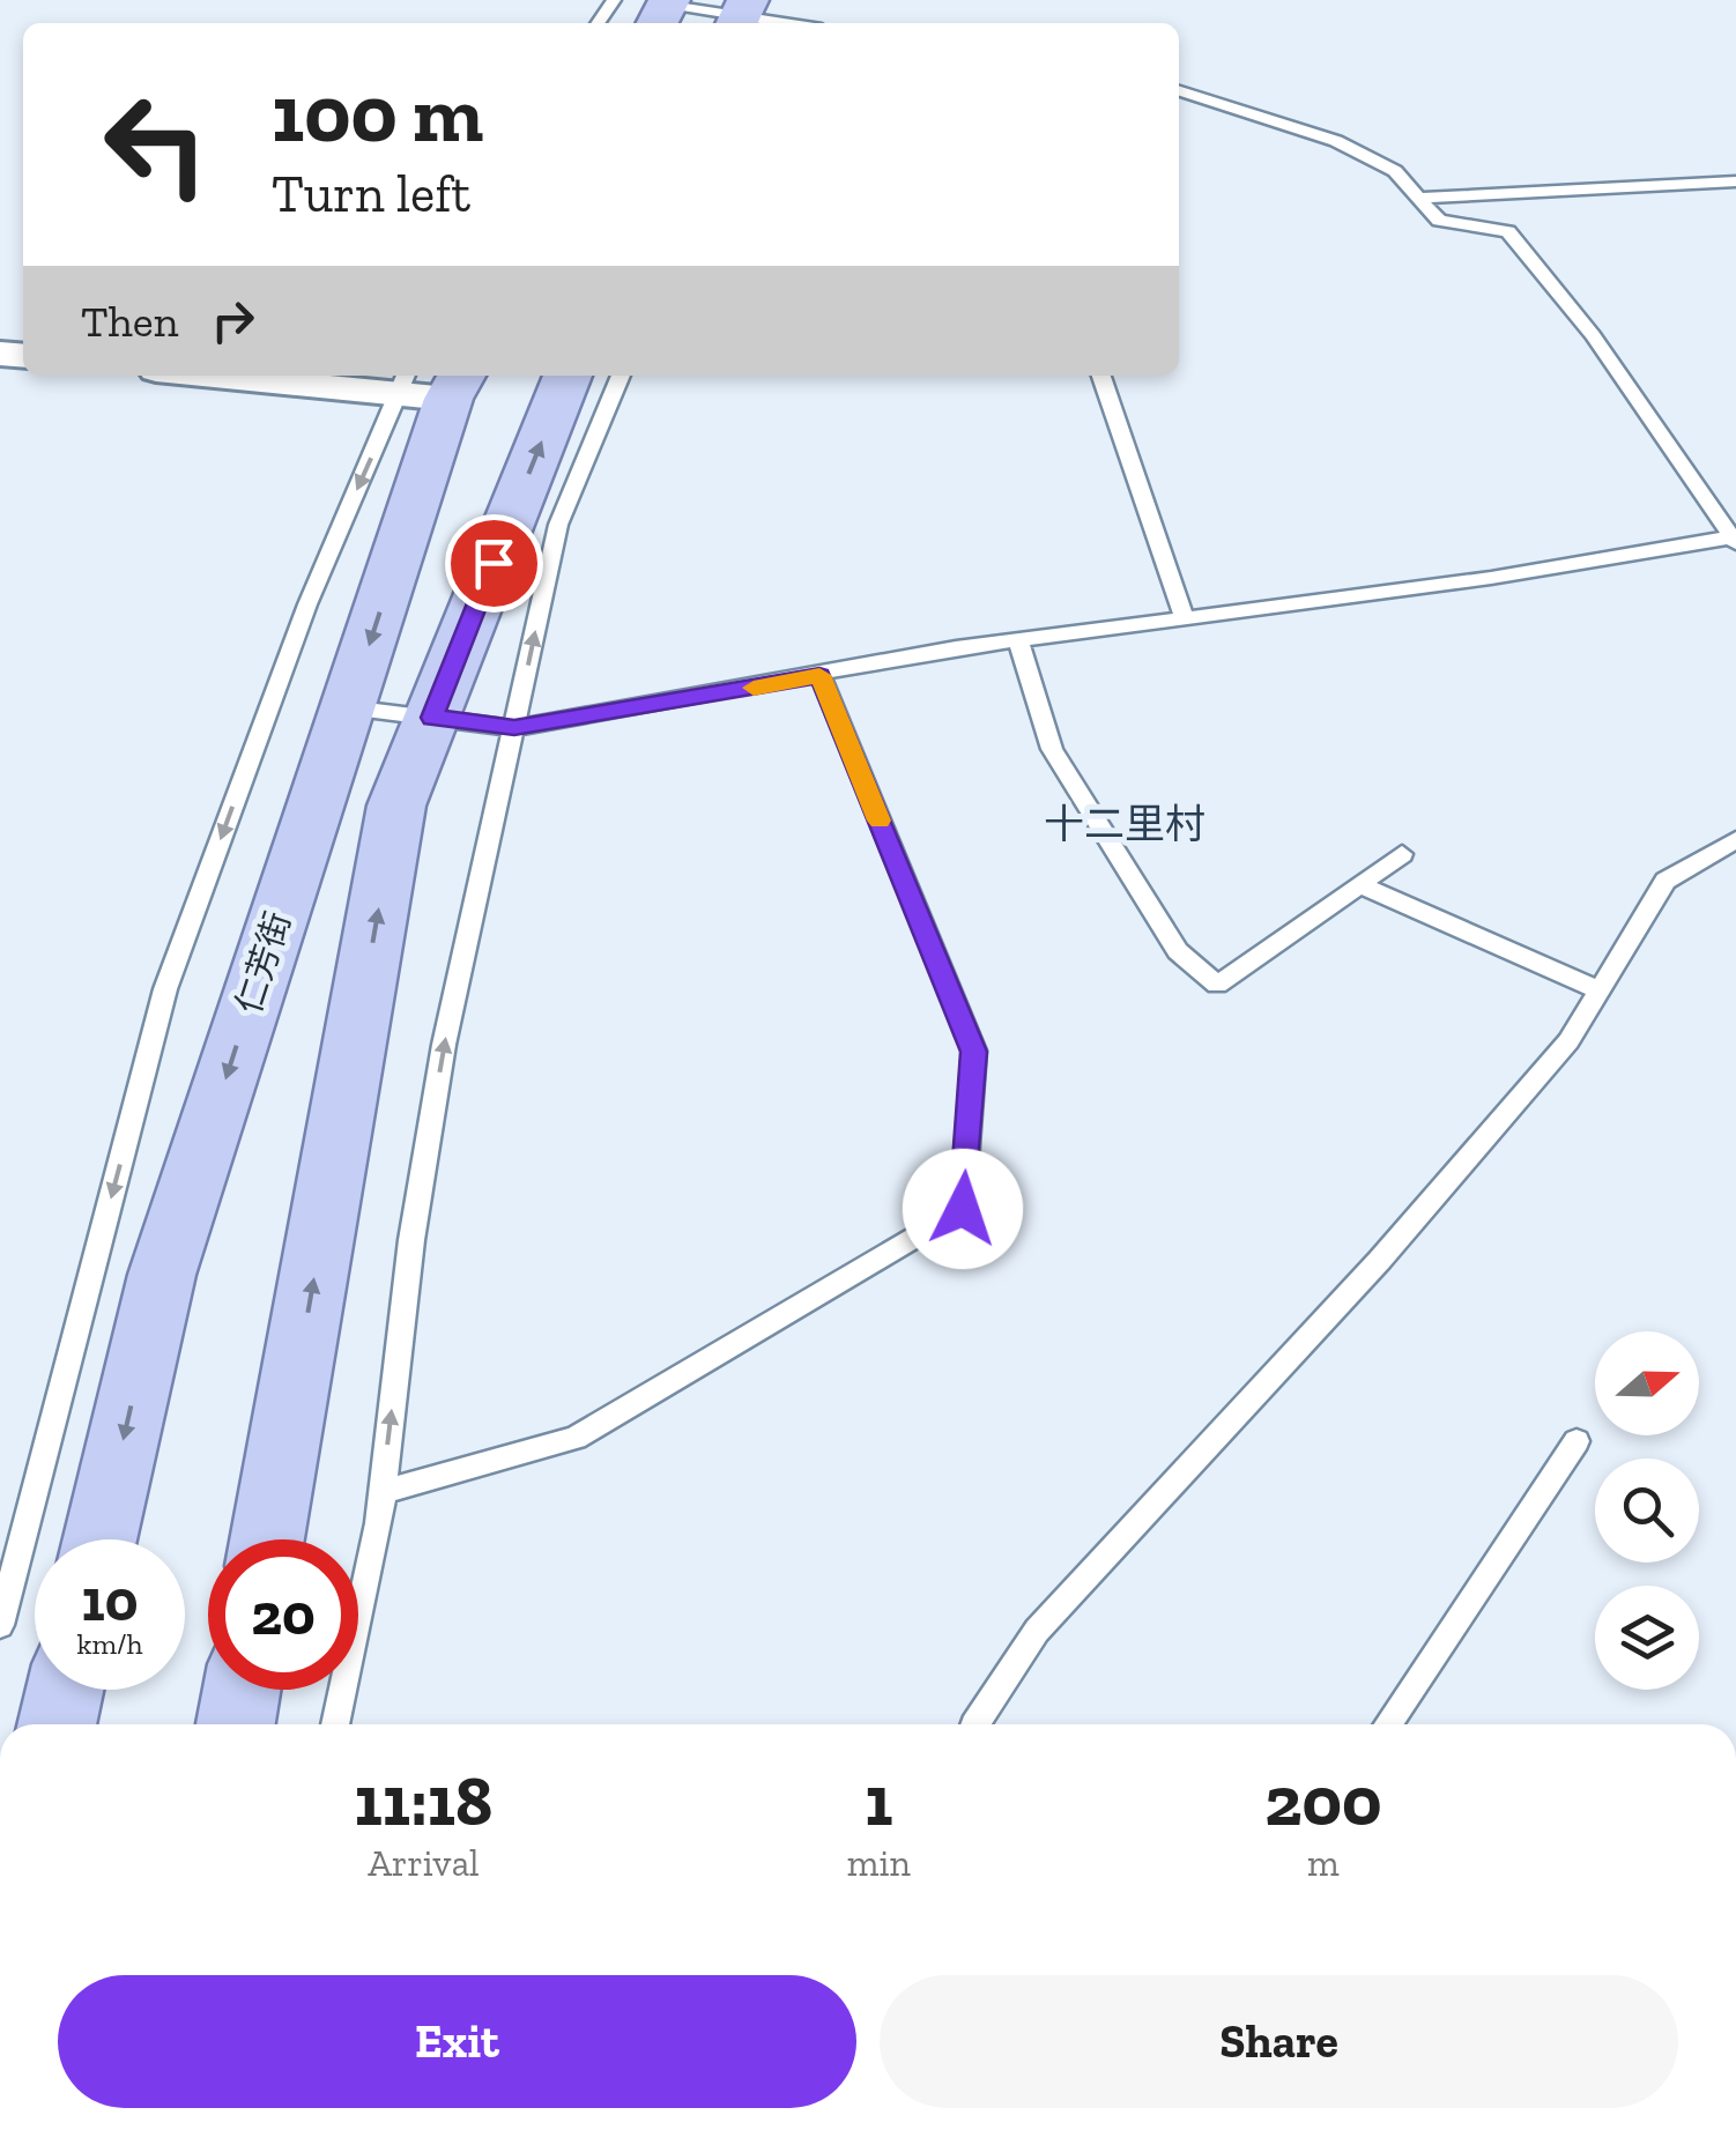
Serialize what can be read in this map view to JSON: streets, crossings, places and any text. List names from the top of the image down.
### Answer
{
  "streets": {
    "main road": ["仁芳街"]
  },
  "districts": ["十二里村"],
  "north": "right",
  "page": {
    "turn": ["100 m", "Turn left"],
    "then": "Then",
    "speed": "10 km/h",
    "limit": "20",
    "eta": [
      "11:18",
      "Arrival",
      "1",
      "min",
      "200",
      "m"
    ],
    "buttons": ["Exit", "Share"]
  }
}
